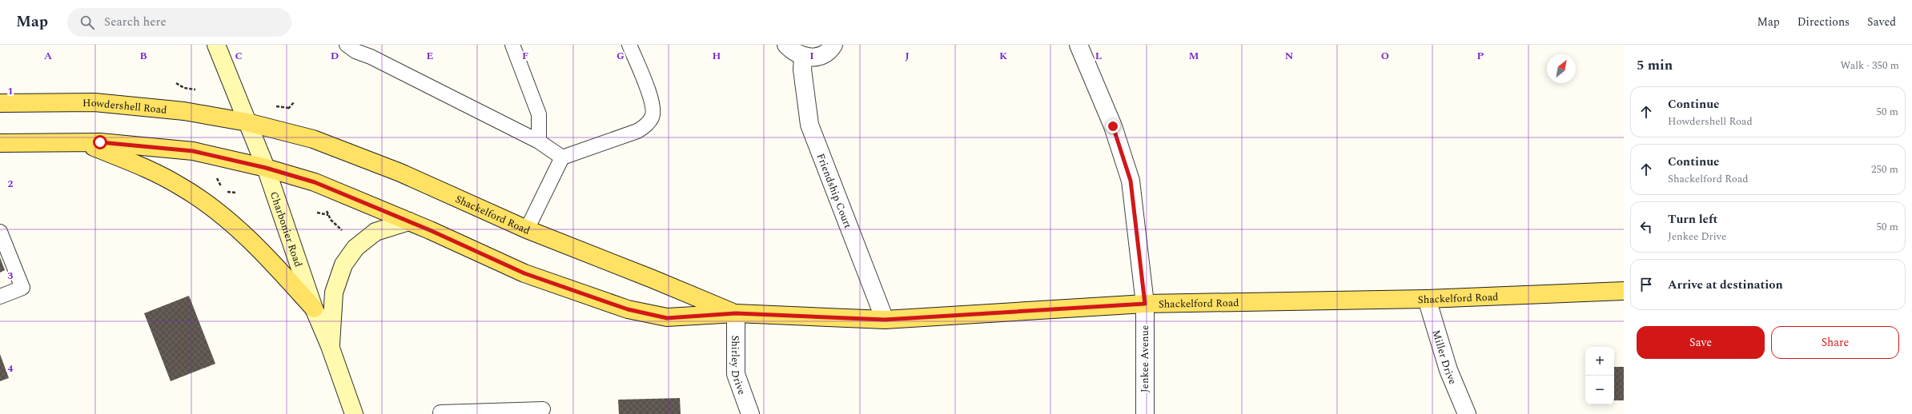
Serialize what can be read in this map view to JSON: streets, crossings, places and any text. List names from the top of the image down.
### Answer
{
  "streets": {
    "main road": ["Howdershell Road", "Shackelford Road", "Charbonier Road"],
    "street": [
      "Friendship Court",
      "Miller Drive",
      "Jenkee Avenue",
      "Shirley Drive"
    ]
  },
  "crossings": [
    ["Howdershell Road", "Shackelford Road"],
    ["Howdershell Road", "Charbonier Road"],
    ["Friendship Court", "Shackelford Road"],
    ["Shackelford Road", "Charbonier Road"],
    ["Shackelford Road", "Miller Drive"],
    ["Shackelford Road", "Jenkee Avenue"],
    ["Shackelford Road", "Shirley Drive"]
  ],
  "north": "top right",
  "page": {
    "header": "Map",
    "search": "Search here",
    "nav": ["Map", "Directions", "Saved"],
    "heading": ["5 min", "Walk · 350 m"],
    "list": [
      ["Continue", "Howdershell Road", "50 m"],
      ["Continue", "Shackelford Road", "250 m"],
      ["Turn left", "Jenkee Drive", "50 m"],
      "Arrive at destination"
    ],
    "buttons": ["Save", "Share"],
    "map_buttons": ["+", "−"]
  },
  "grid": {
    "columns": [
      "A",
      "B",
      "C",
      "D",
      "E",
      "F",
      "G",
      "H",
      "I",
      "J",
      "K",
      "L",
      "M",
      "N",
      "O",
      "P"
    ],
    "rows": [
      "1",
      "2",
      "3",
      "4"
    ]
  }
}
